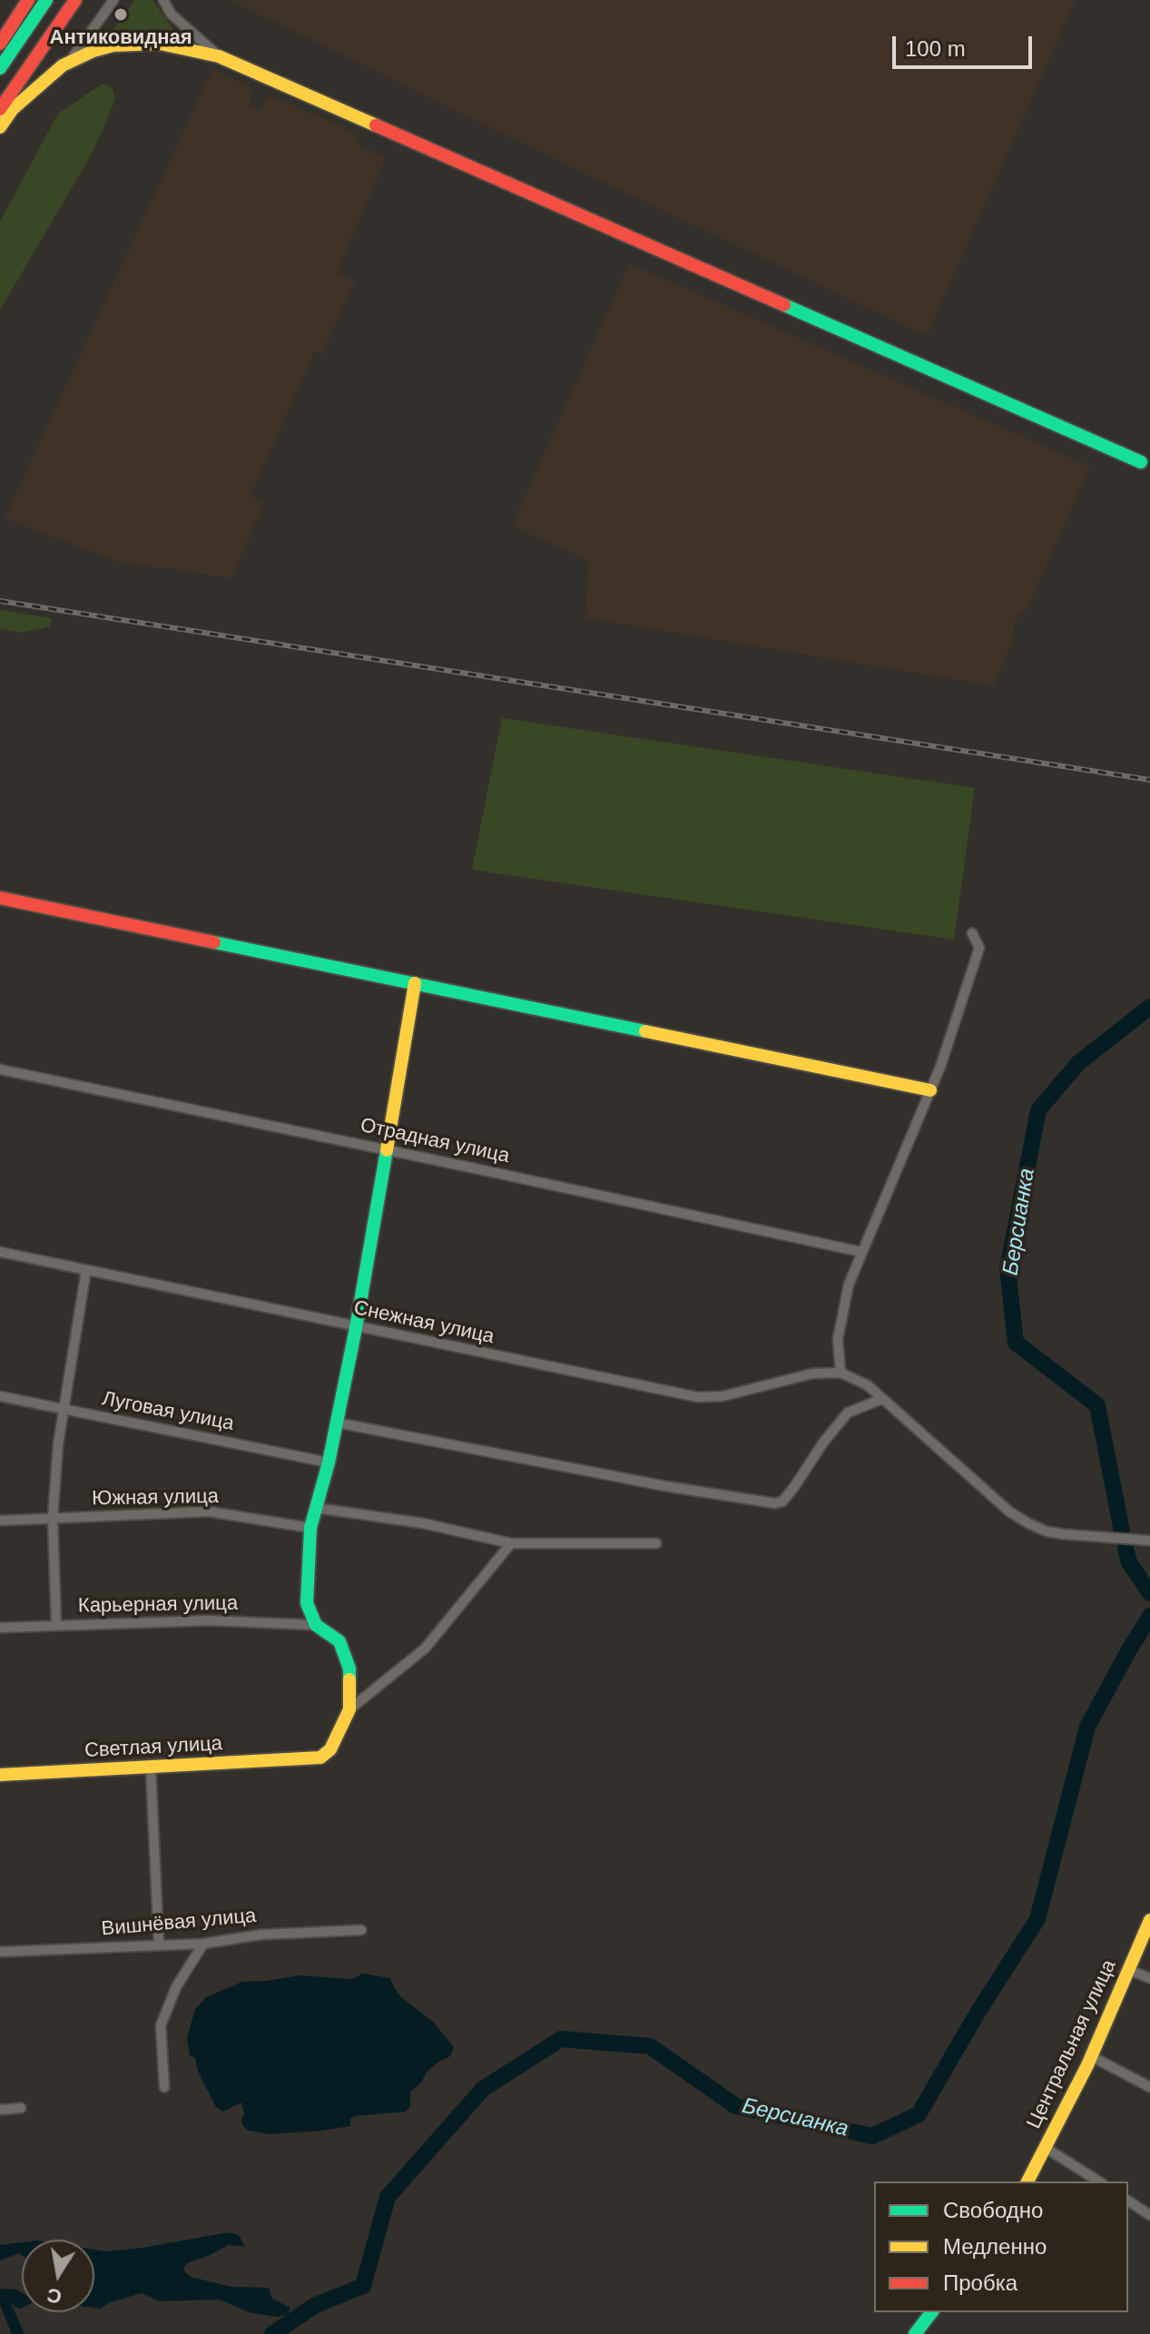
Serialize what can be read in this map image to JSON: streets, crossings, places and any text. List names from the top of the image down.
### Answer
{
  "streets": {
    "main road": ["Светлая улица", "Центральная улица"],
    "street": [
      "Отрадная улица",
      "Снежная улица",
      "Луговая улица",
      "Южная улица",
      "Карьерная улица",
      "Вишнёвая улица"
    ]
  },
  "water": ["Берсианка"],
  "places": ["Антиковидная"],
  "legend": ["Свободно", "Медленно", "Пробка"],
  "scale_bar": "100 m",
  "north": "bottom"
}
